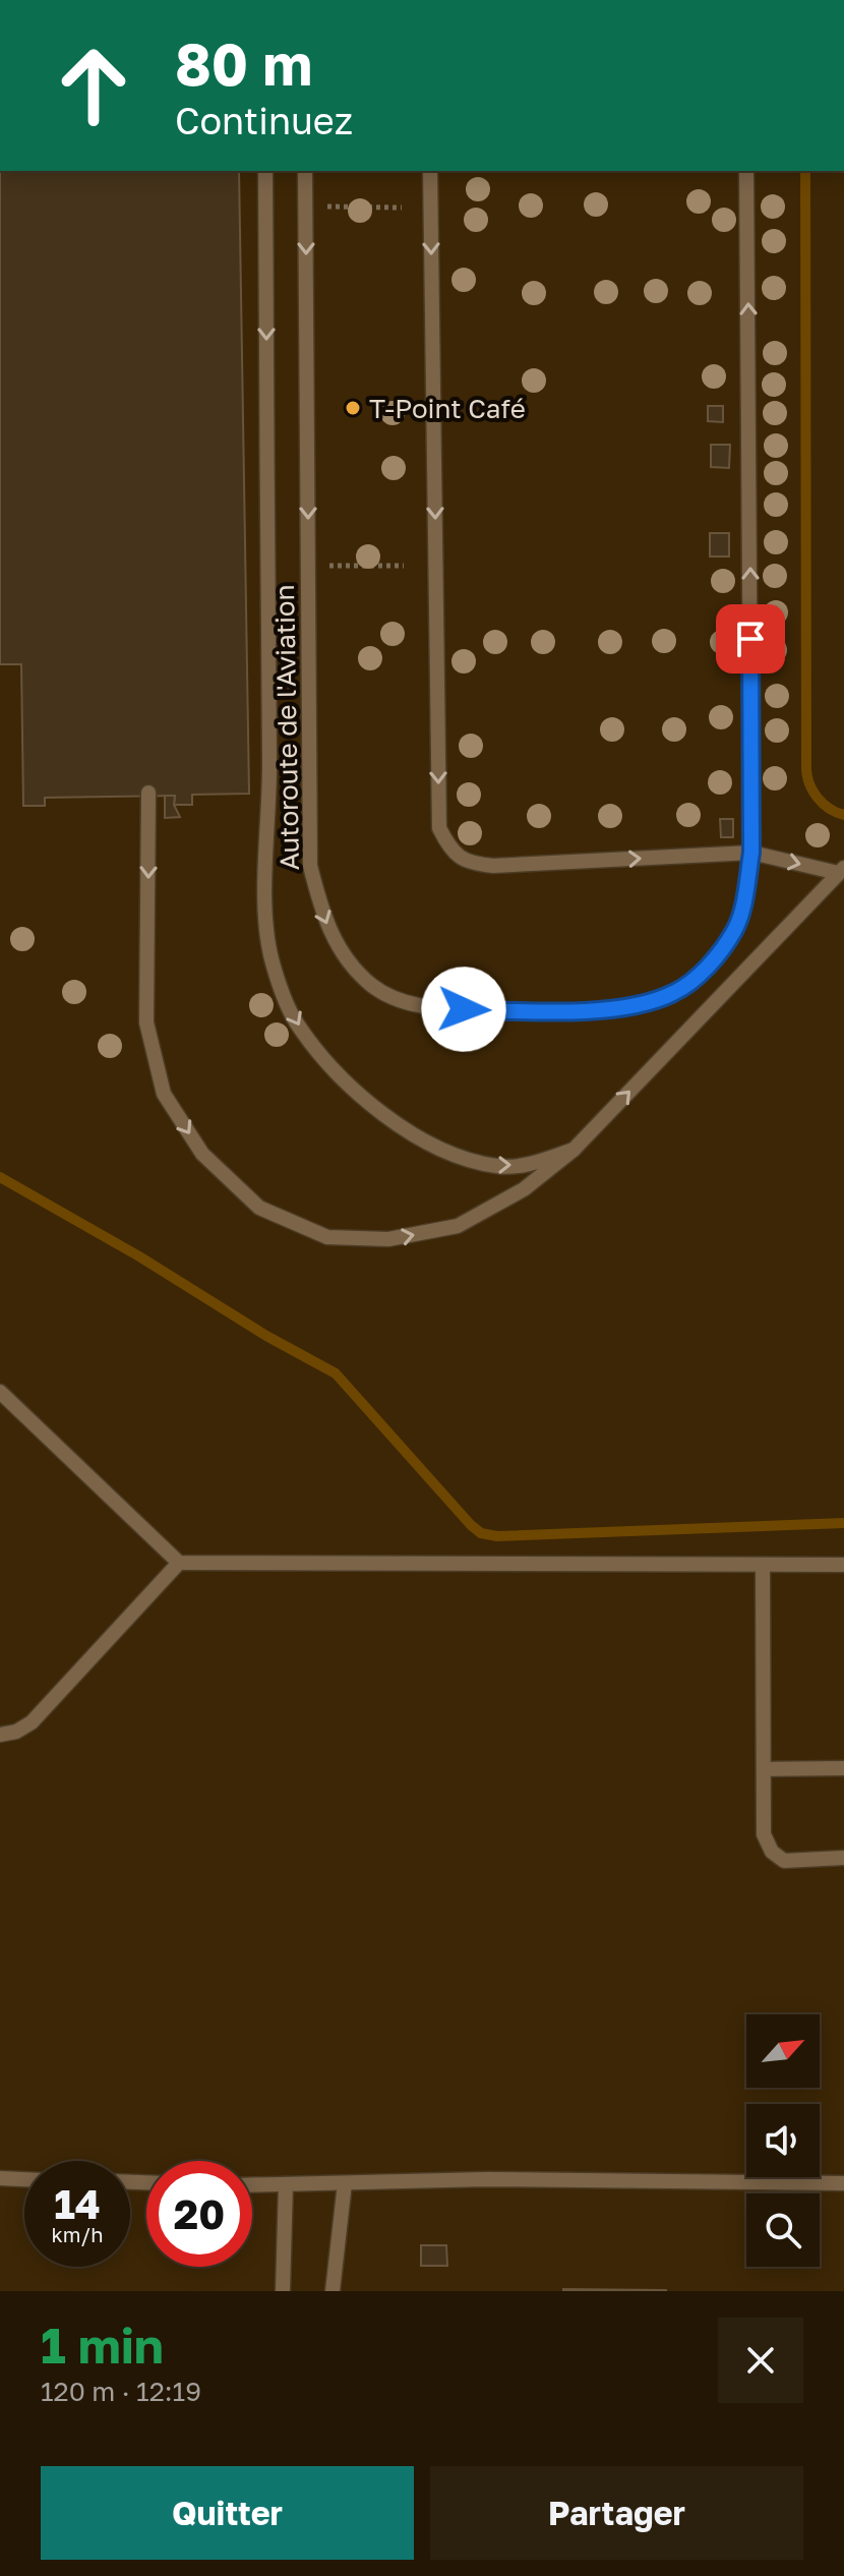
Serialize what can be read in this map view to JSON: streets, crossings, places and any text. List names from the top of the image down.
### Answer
{
  "streets": {
    "lane": ["Autoroute de l'Aviation"]
  },
  "places": ["T-Point Café"],
  "north": "top right",
  "page": {
    "turn": ["80 m", "Continuez"],
    "speed": "14 km/h",
    "limit": "20",
    "heading": ["1 min", "120 m · 12:19"],
    "buttons": ["Quitter", "Partager"]
  }
}
